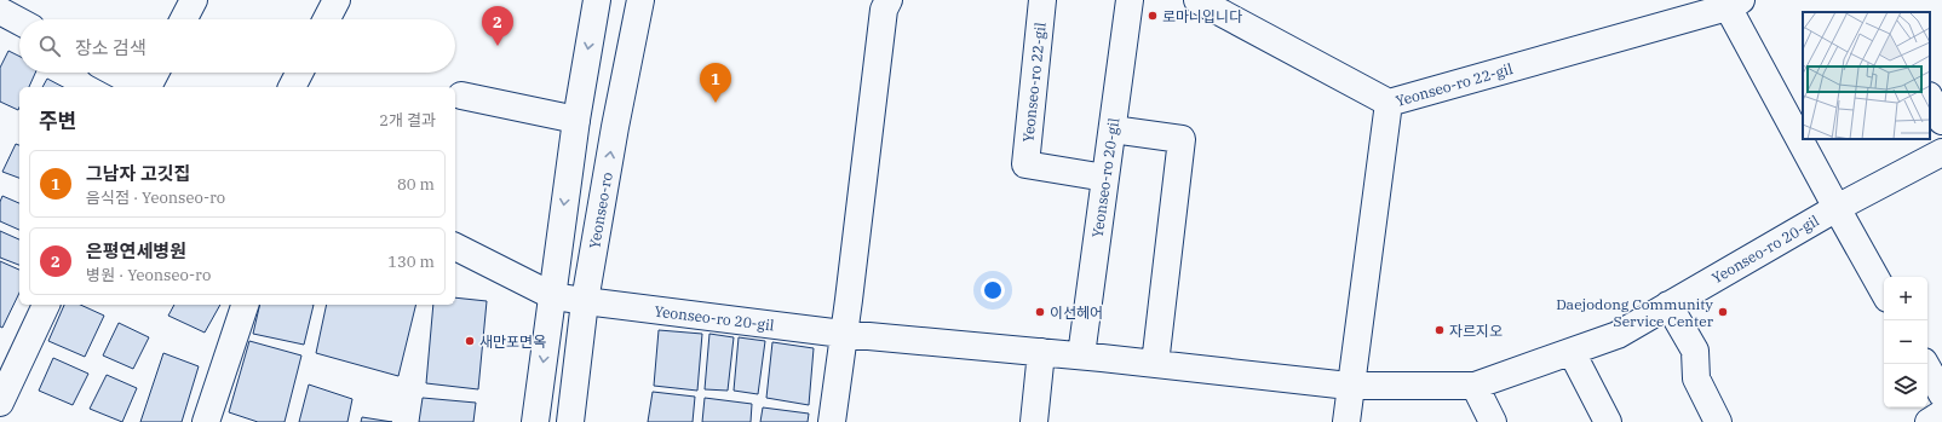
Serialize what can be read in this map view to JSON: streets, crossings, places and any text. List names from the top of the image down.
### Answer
{
  "streets": {
    "street": ["Yeonseo-ro 22-gil", "Yeonseo-ro 20-gil", "Yeonseo-ro"]
  },
  "crossings": [
    ["Yeonseo-ro 22-gil", "Yeonseo-ro 20-gil"],
    ["Yeonseo-ro 20-gil", "Yeonseo-ro"]
  ],
  "places": [
    "로마니입니다",
    "이선헤어",
    "Daejodong Community Service Center",
    "자르지오",
    "새만포면옥"
  ],
  "page": {
    "pins": ["2", "1"],
    "search": "장소 검색",
    "heading": ["주변", "2개 결과"],
    "list": [
      {
        "mark": "1",
        "name": "그남자 고깃집",
        "note": "음식점 · Yeonseo-ro",
        "value": "80 m"
      },
      {
        "mark": "2",
        "name": "은평연세병원",
        "note": "병원 · Yeonseo-ro",
        "value": "130 m"
      }
    ],
    "map_buttons": ["+", "−"]
  }
}
